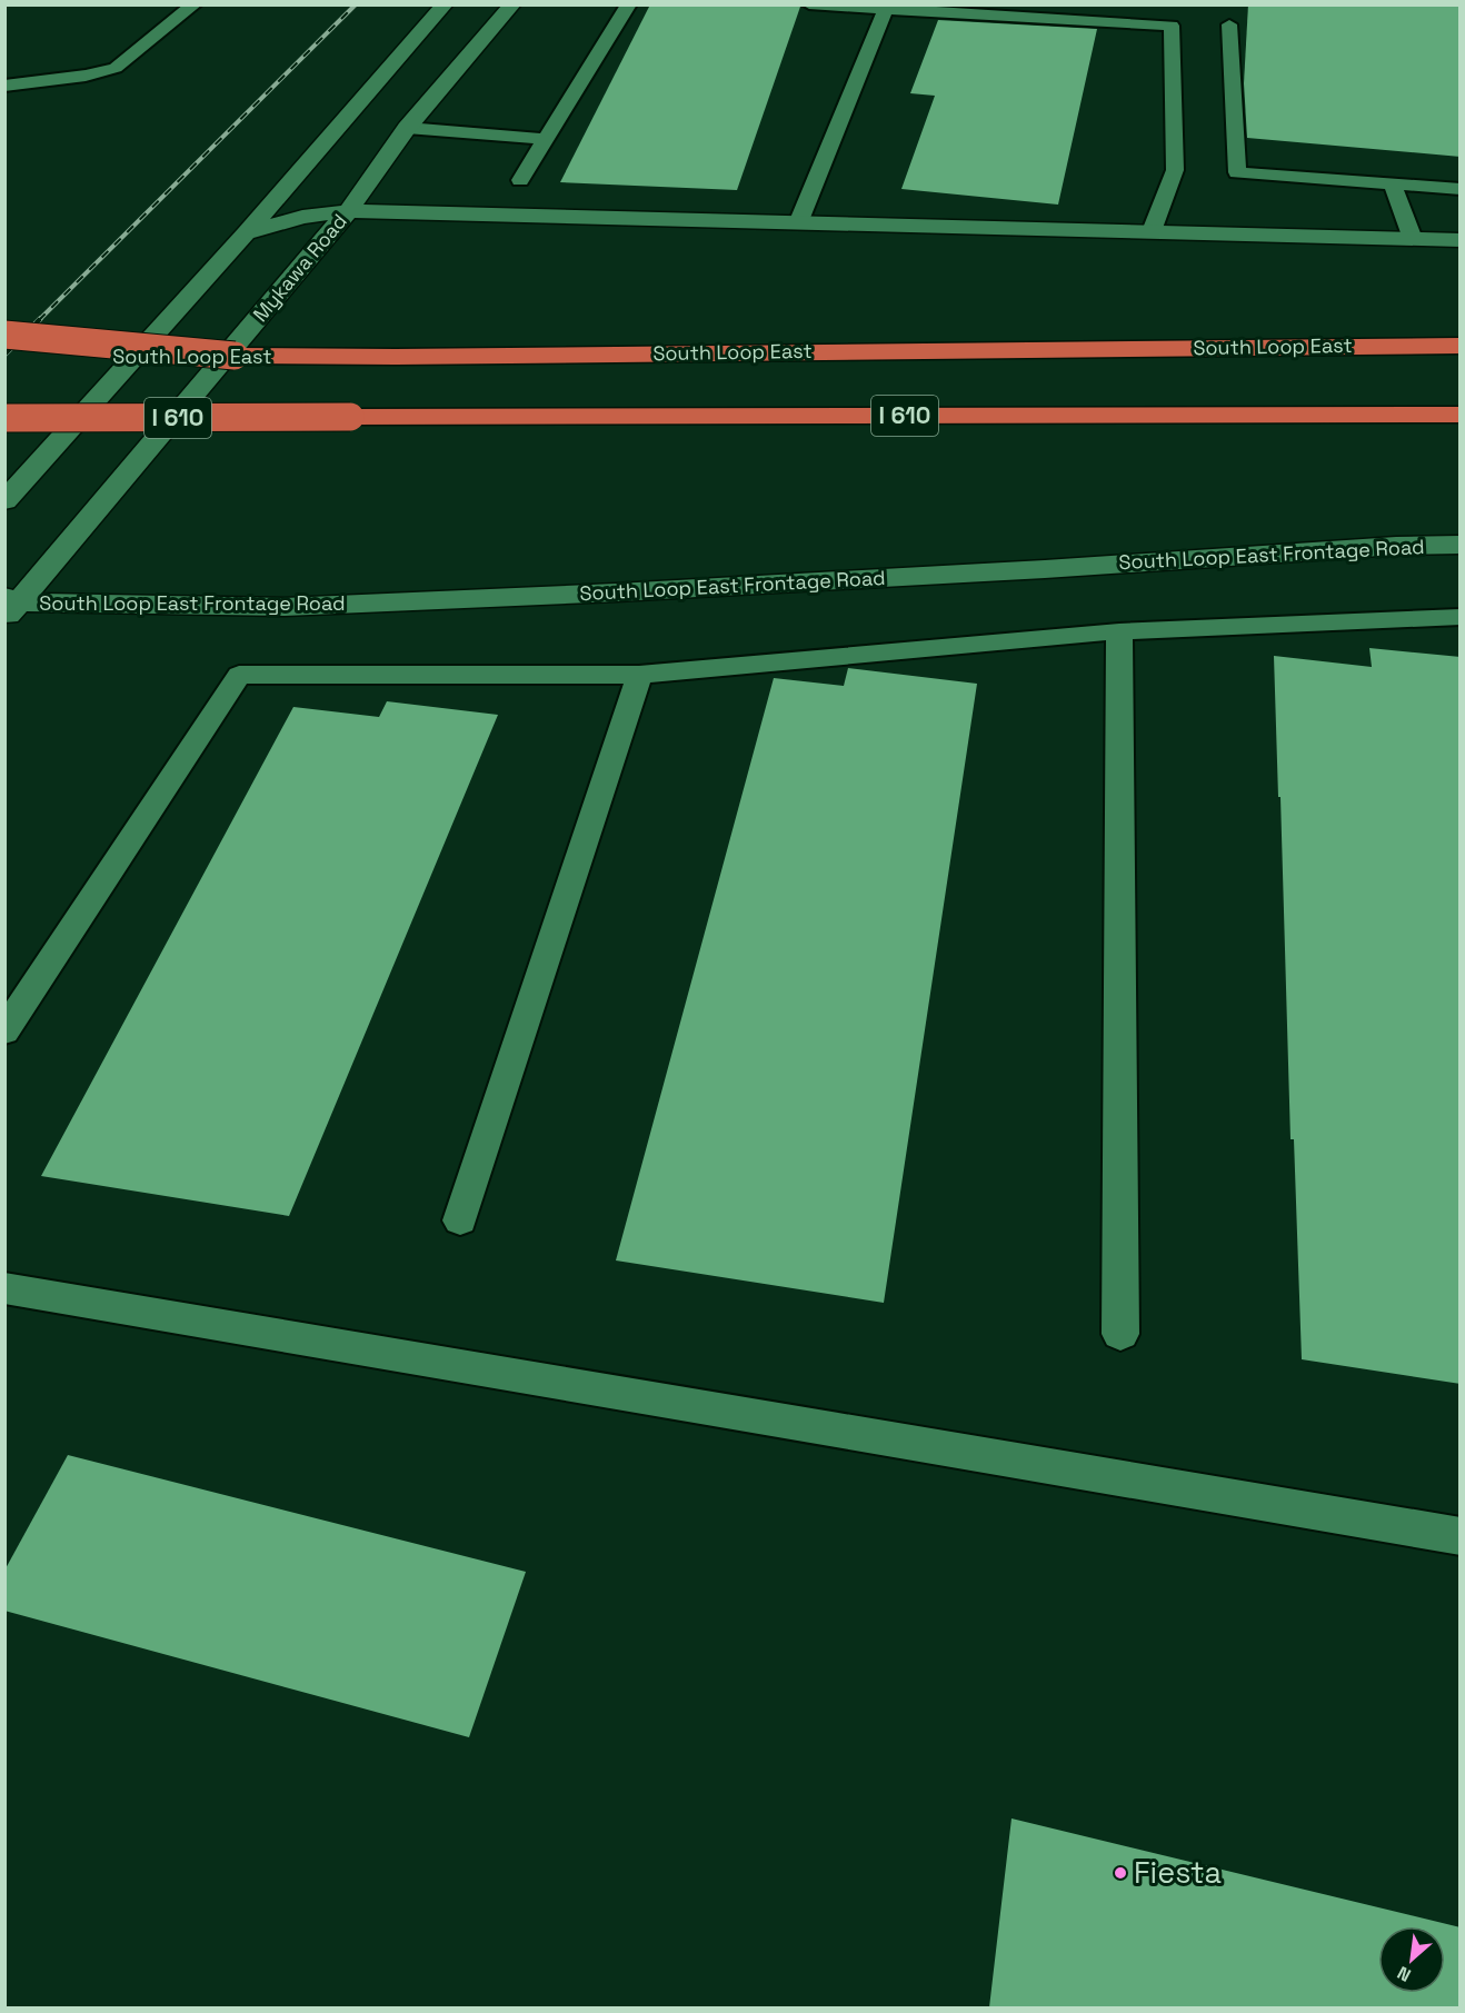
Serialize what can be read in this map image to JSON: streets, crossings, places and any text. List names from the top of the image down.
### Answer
{
  "streets": {
    "highway": ["South Loop East", "I 610"],
    "main road": ["Mykawa Road", "South Loop East Frontage Road"]
  },
  "crossings": [
    ["Mykawa Road", "South Loop East Frontage Road"]
  ],
  "places": ["Fiesta"],
  "north": "bottom left"
}
